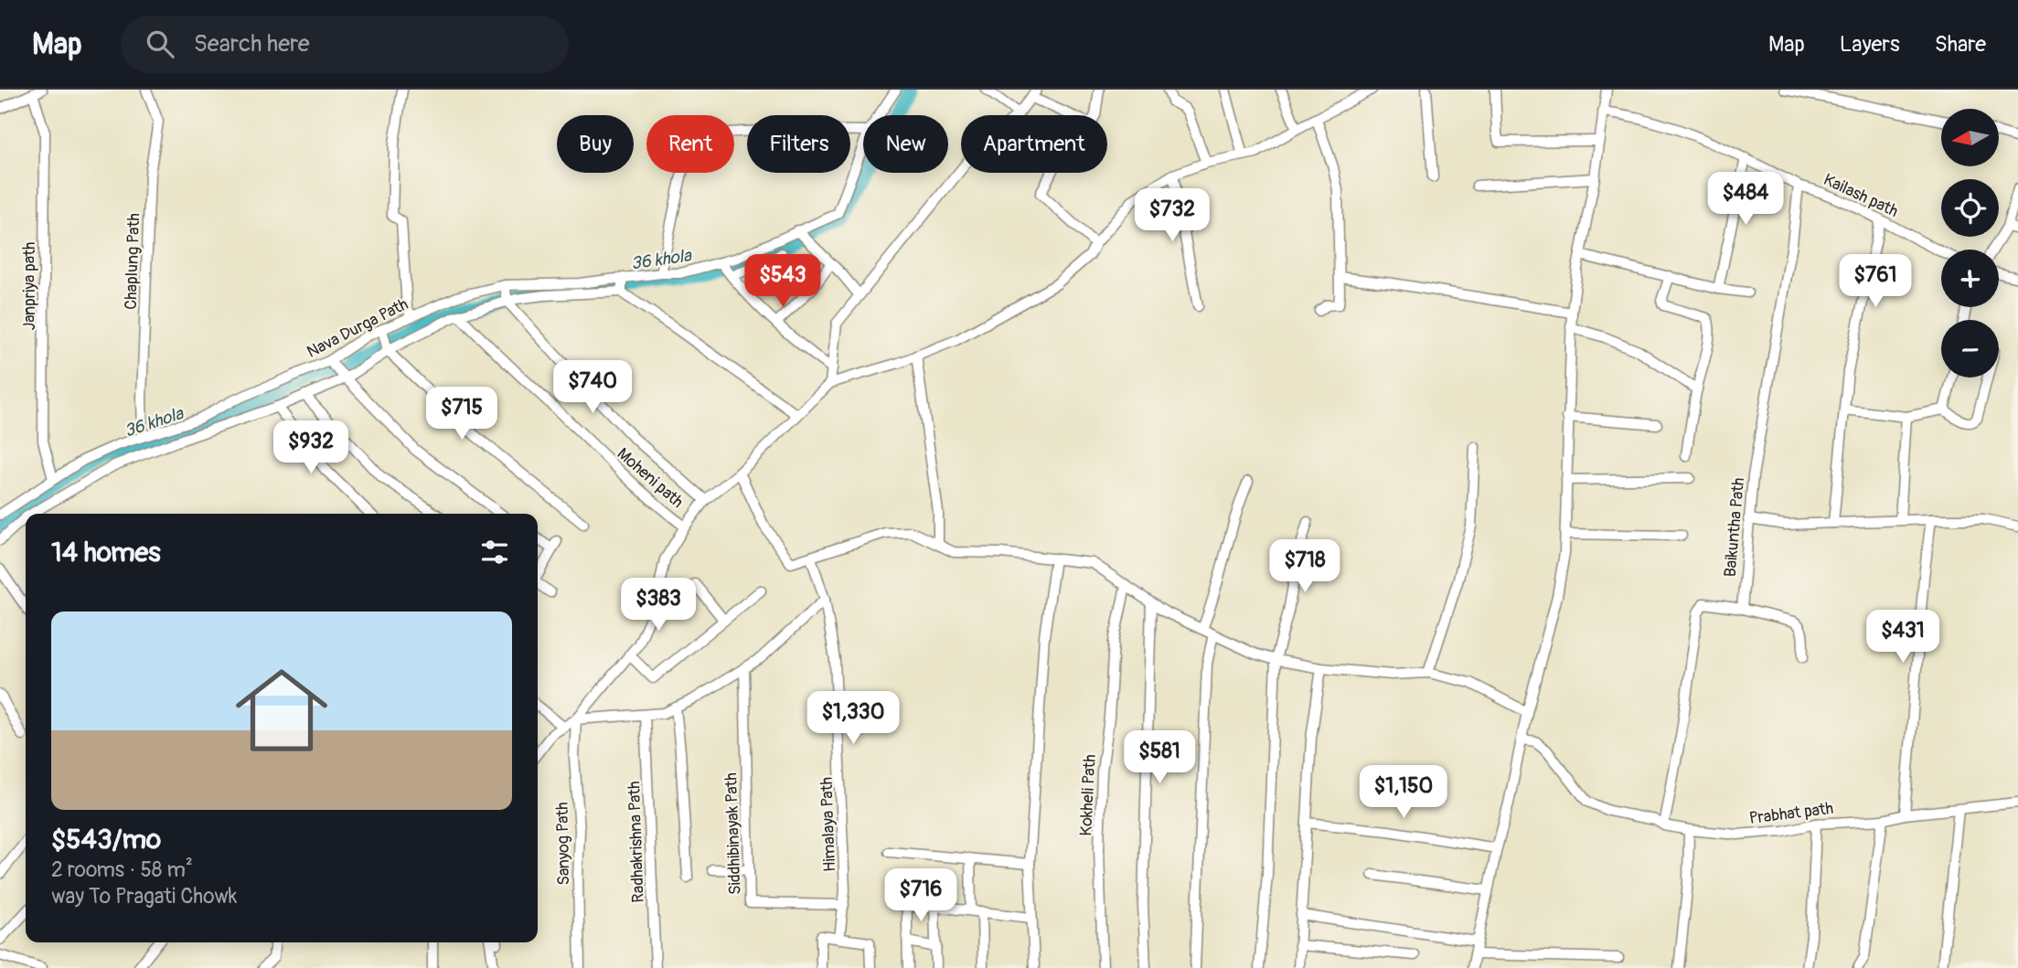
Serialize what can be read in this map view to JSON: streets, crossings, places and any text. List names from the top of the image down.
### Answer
{
  "streets": {
    "street": [
      "Kailash path",
      "Chaplung Path",
      "Janpriya path",
      "Nava Durga Path",
      "Moheni path",
      "Baikuntha Path",
      "Kokheli Path",
      "Prabhat path",
      "Himalaya Path",
      "Siddhibinayak Path",
      "Radhakrishna Path",
      "Sanyog Path"
    ]
  },
  "crossings": [
    ["Kailash path", "Baikuntha Path"],
    ["Chaplung Path", "Nava Durga Path"],
    ["Janpriya path", "Nava Durga Path"],
    ["Himalaya Path", "Siddhibinayak Path"]
  ],
  "water": ["36 khola"],
  "north": "left",
  "page": {
    "header": "Map",
    "search": "Search here",
    "nav": ["Map", "Layers", "Share"],
    "map_buttons": ["+", "−"],
    "chip": [
      "Buy",
      "Rent",
      "Filters",
      "New",
      "Apartment"
    ],
    "price": [
      "$484",
      "$732",
      "$543",
      "$761",
      "$740",
      "$715",
      "$932",
      "$718",
      "$383",
      "$431",
      "$1,330",
      "$581",
      "$1,150",
      "$716"
    ],
    "heading": "14 homes",
    "list": [
      {
        "name": "$543/mo",
        "note": "2 rooms · 58 m² · way To Pragati Chowk"
      }
    ]
  }
}
